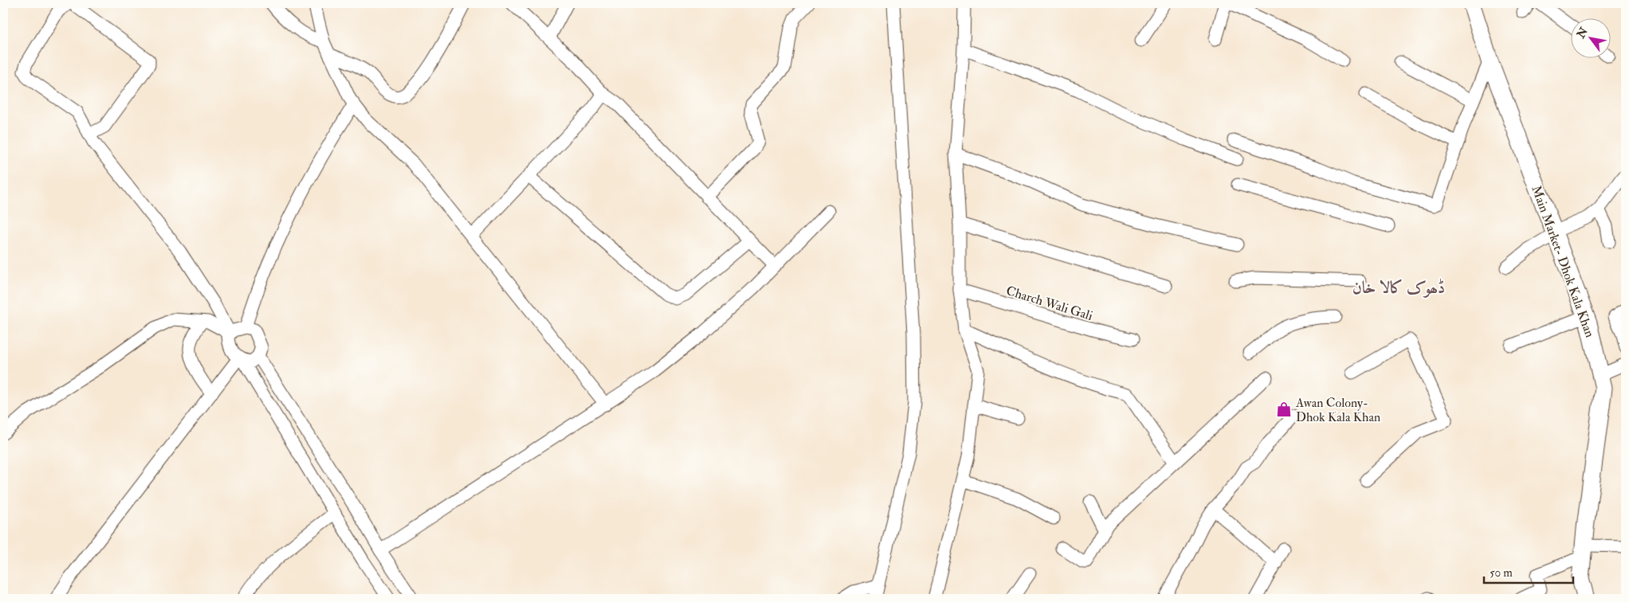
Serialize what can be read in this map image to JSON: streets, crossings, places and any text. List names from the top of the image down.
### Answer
{
  "streets": {
    "street": ["Main Market- Dhok Kala Khan", "Charch Wali Gali"]
  },
  "districts": ["ڈھوک کالا خان"],
  "places": {
    "shop": ["Awan Colony- Dhok Kala Khan"]
  },
  "scale_bar": "50 m",
  "north": "top left"
}
